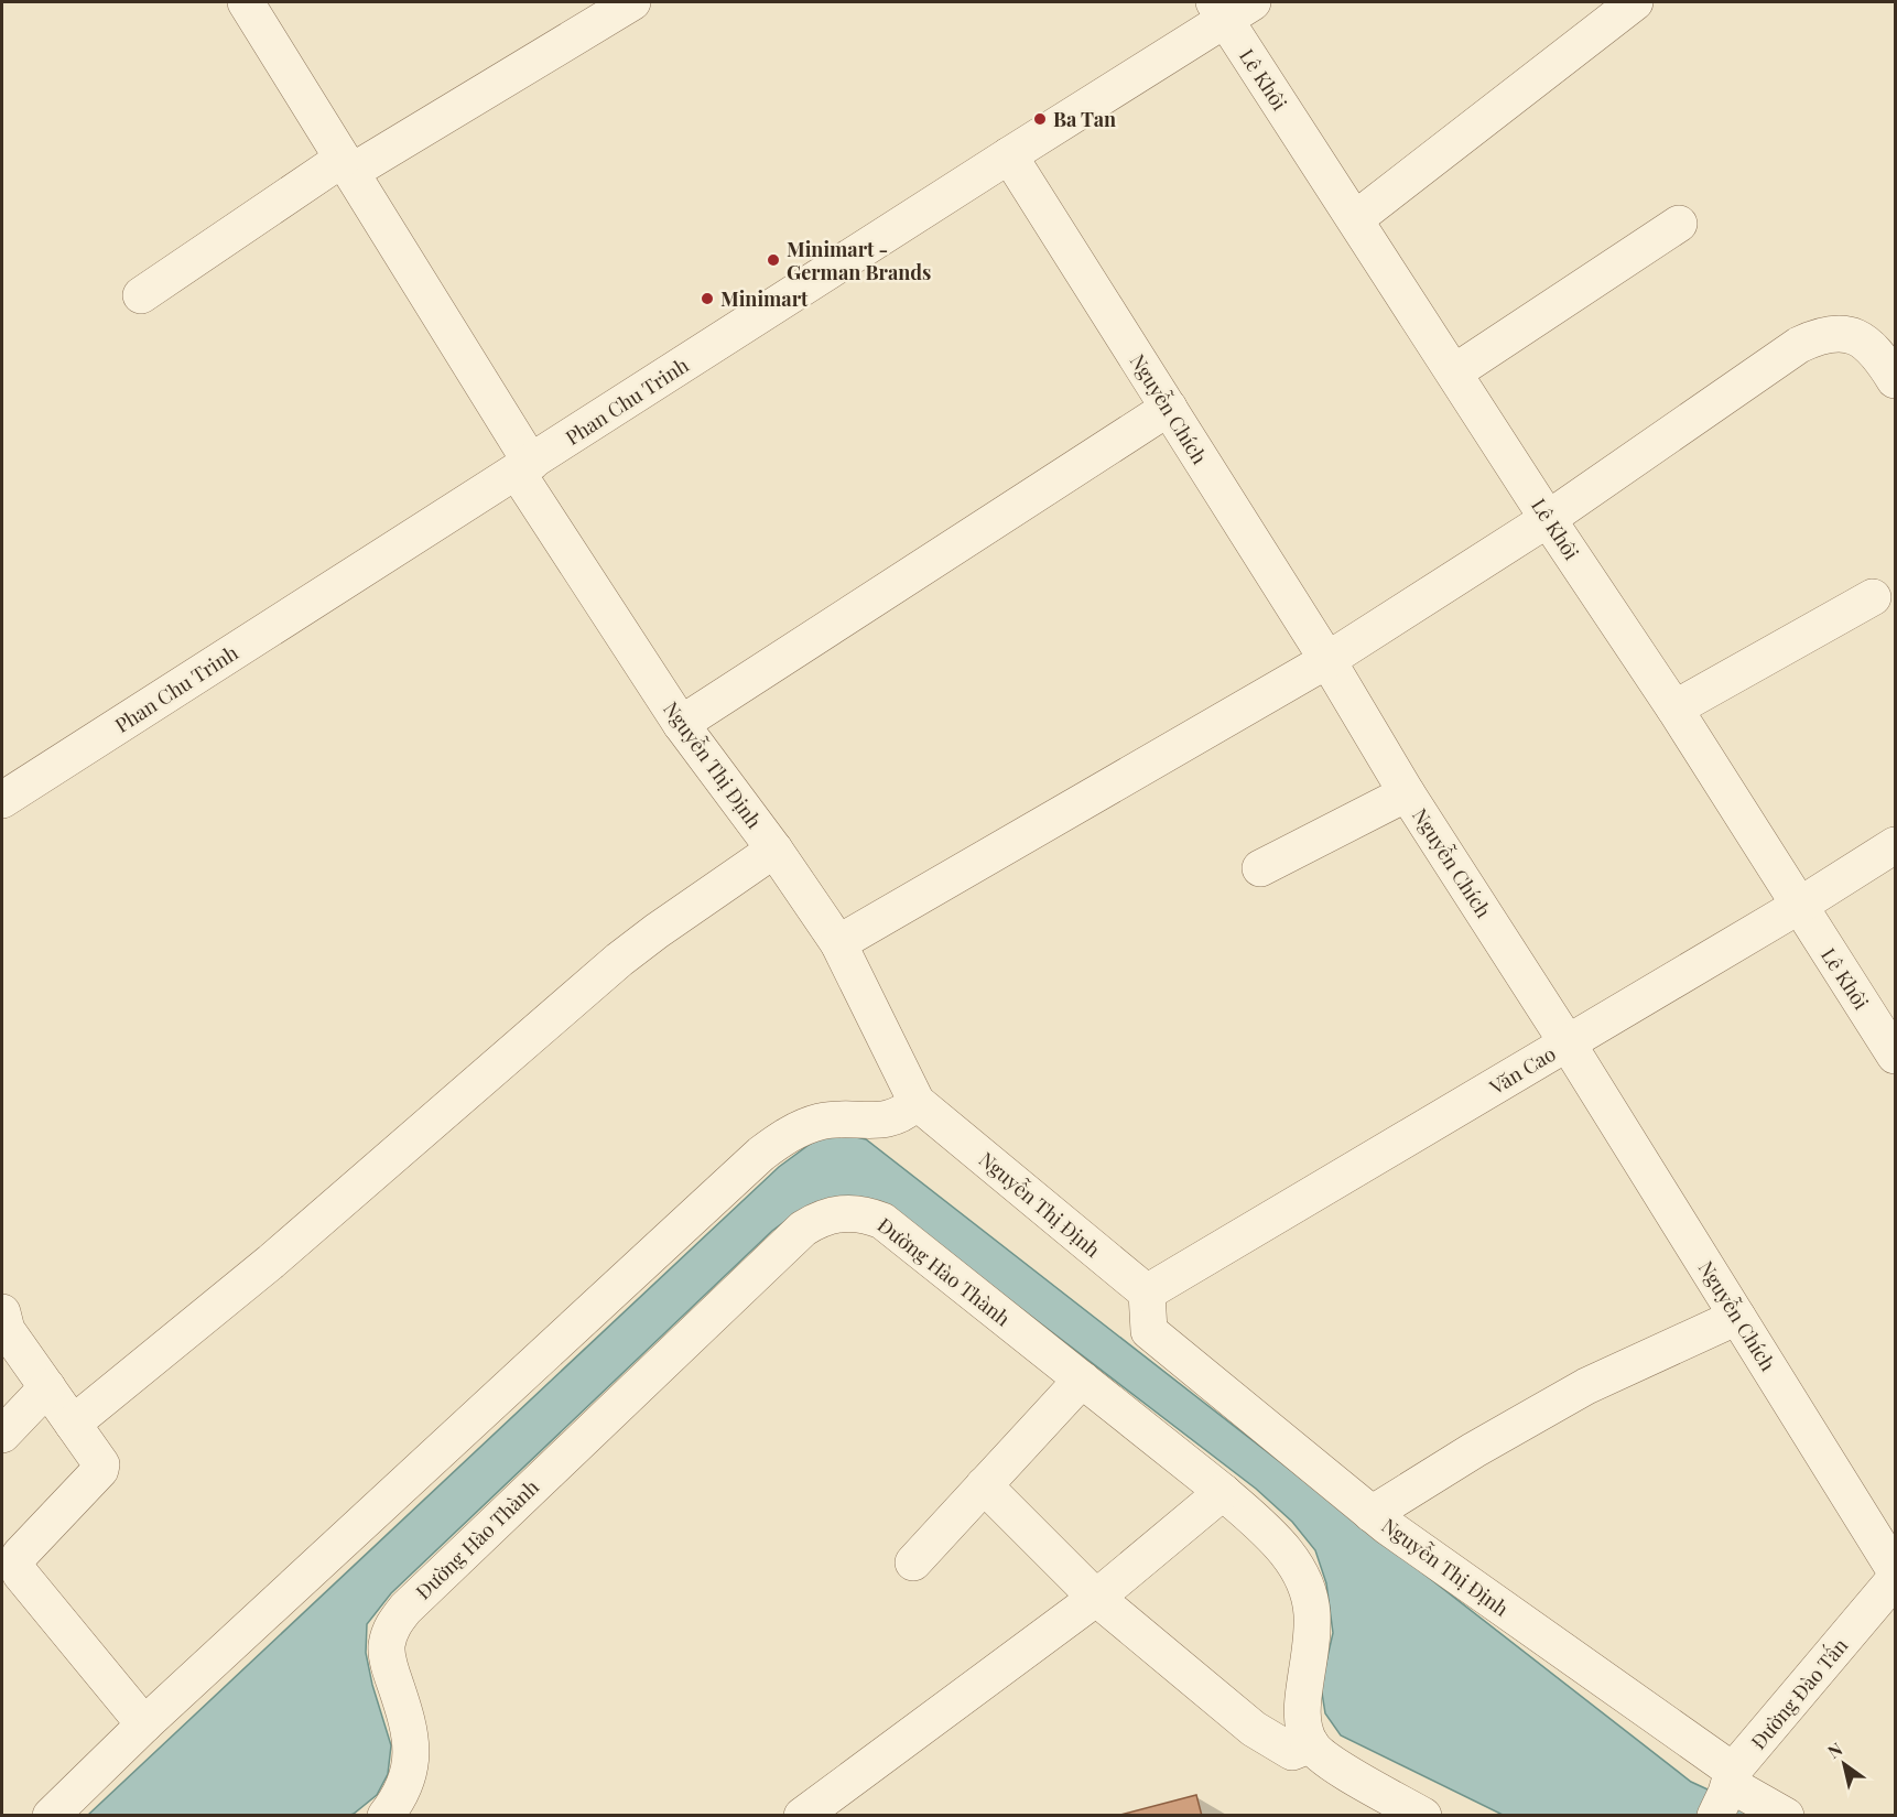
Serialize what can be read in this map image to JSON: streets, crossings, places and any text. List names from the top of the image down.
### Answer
{
  "streets": {
    "street": [
      "Lê Khôi",
      "Phan Chu Trinh",
      "Nguyễn Chích",
      "Nguyễn Thị Định",
      "Văn Cao",
      "Đường Hào Thành",
      "Đường Đào Tấn"
    ]
  },
  "crossings": [
    ["Lê Khôi", "Phan Chu Trinh"],
    ["Lê Khôi", "Văn Cao"],
    ["Phan Chu Trinh", "Nguyễn Chích"],
    ["Phan Chu Trinh", "Nguyễn Thị Định"],
    ["Nguyễn Chích", "Văn Cao"],
    ["Nguyễn Thị Định", "Văn Cao"],
    ["Nguyễn Thị Định", "Đường Đào Tấn"]
  ],
  "places": ["Ba Tan", "Minimart - German Brands", "Minimart"],
  "north": "top left"
}
